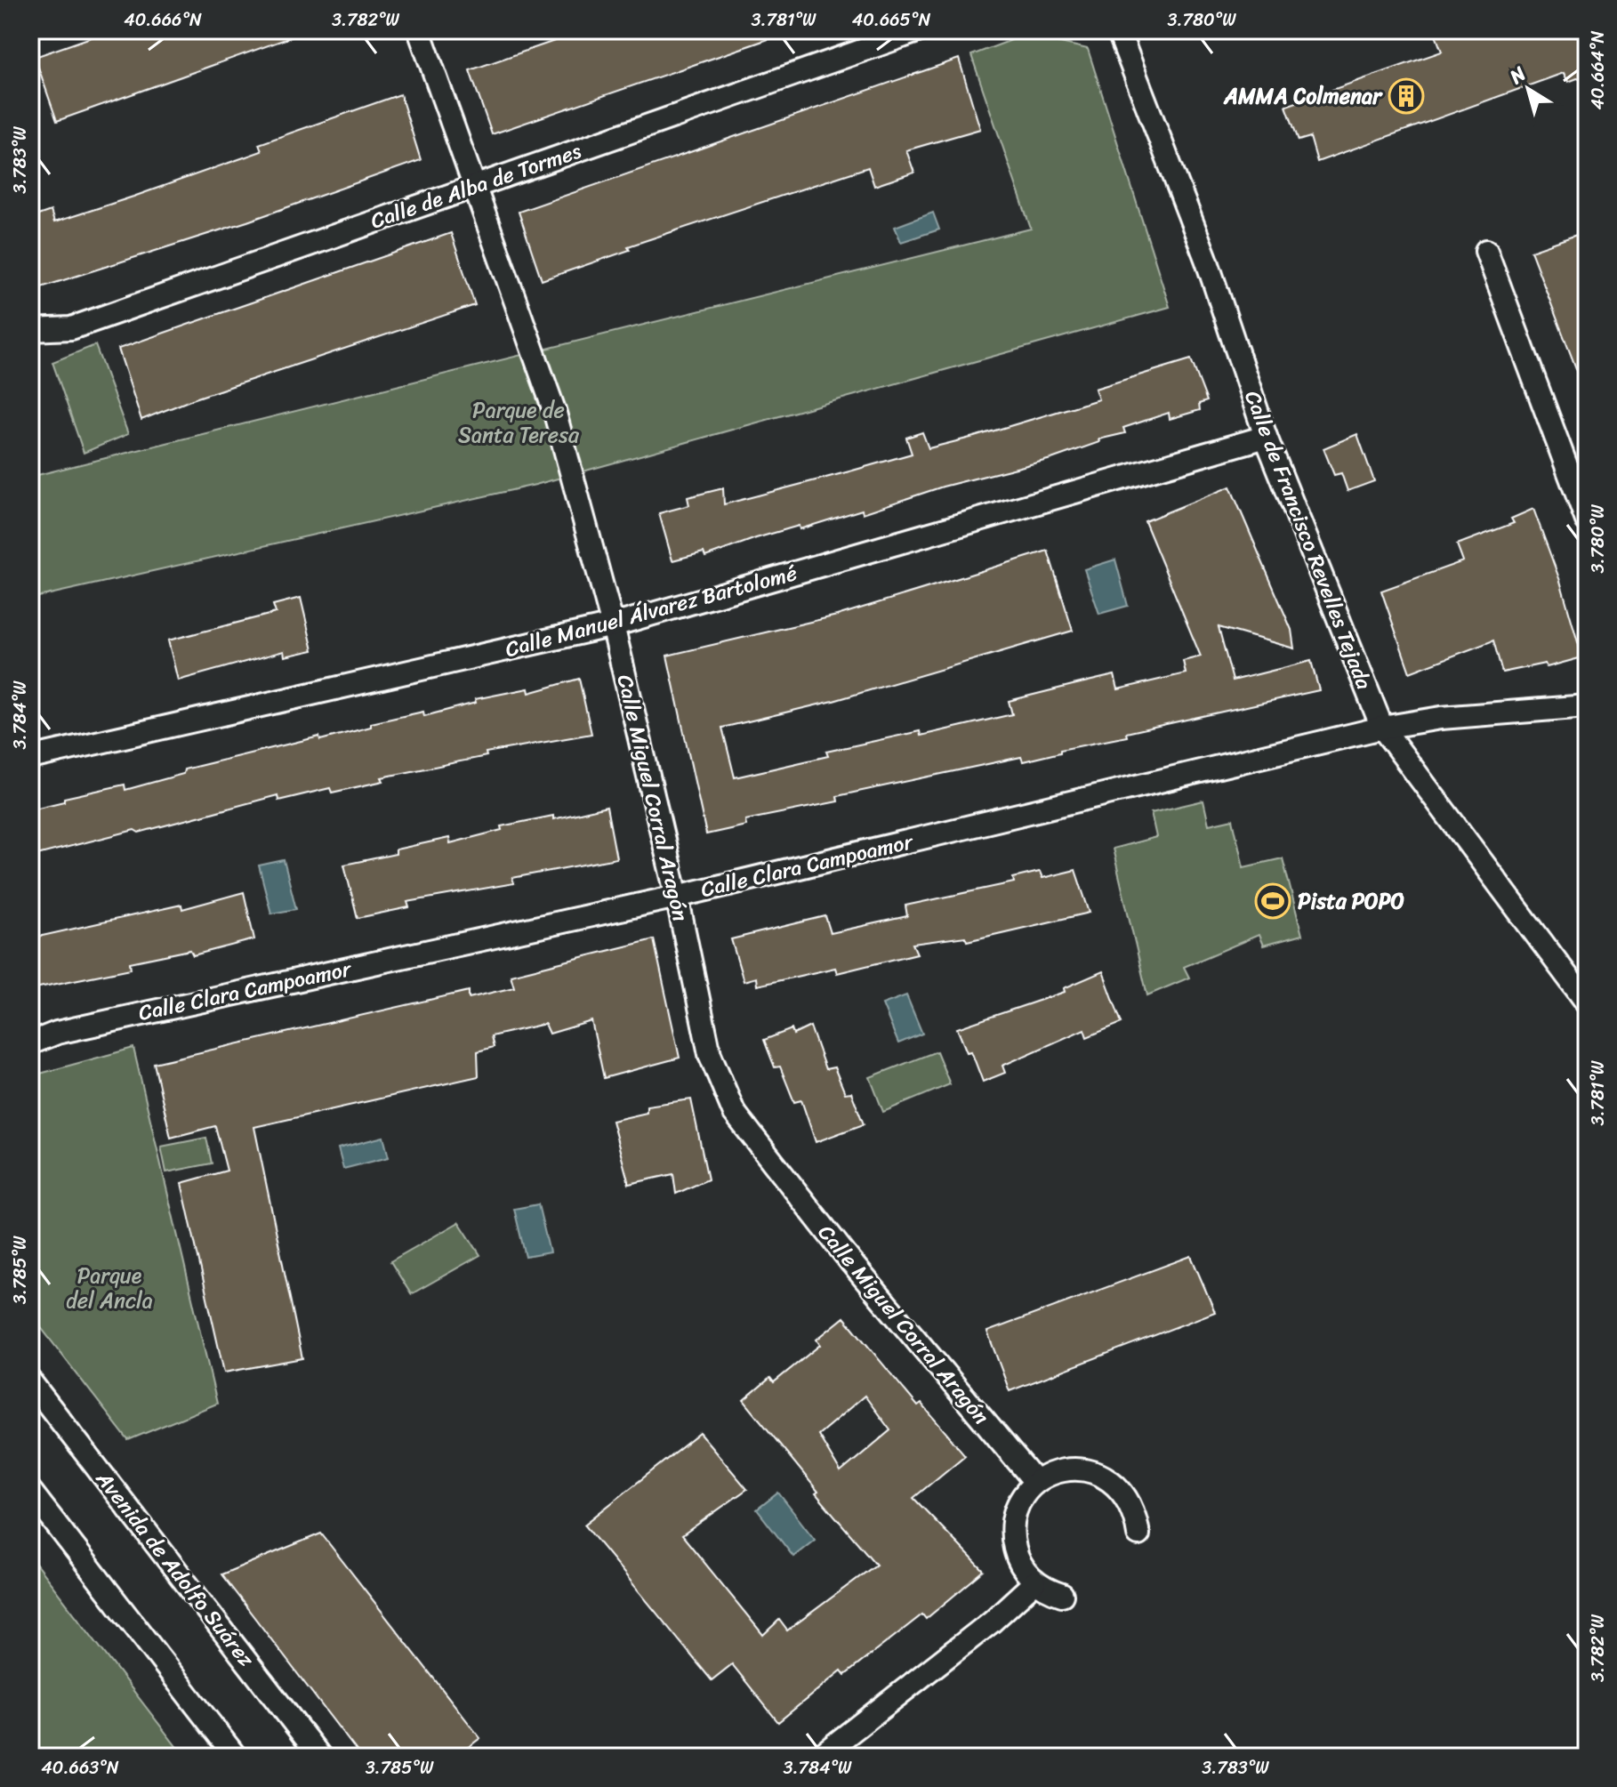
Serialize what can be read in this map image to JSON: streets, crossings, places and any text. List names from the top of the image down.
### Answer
{
  "streets": {
    "street": [
      "Calle de Alba de Tormes",
      "Calle de Francisco Revelles Tejada",
      "Calle Manuel Álvarez Bartolomé",
      "Calle Miguel Corral Aragón",
      "Calle Clara Campoamor",
      "Avenida de Adolfo Suárez"
    ]
  },
  "crossings": [
    ["Calle de Alba de Tormes", "Calle Miguel Corral Aragón"],
    ["Calle de Francisco Revelles Tejada", "Calle Manuel Álvarez Bartolomé"],
    ["Calle de Francisco Revelles Tejada", "Calle Clara Campoamor"],
    ["Calle Manuel Álvarez Bartolomé", "Calle Miguel Corral Aragón"],
    ["Calle Miguel Corral Aragón", "Calle Clara Campoamor"]
  ],
  "parks": ["Parque de Santa Teresa", "Parque del Ancla"],
  "places": {
    "building": ["AMMA Colmenar"],
    "sports": ["Pista POPO"]
  },
  "north": "top left",
  "coordinates": [
    "40.666°N",
    "3.782°W",
    "3.781°W",
    "40.665°N",
    "3.780°W",
    "40.664°N",
    "3.783°W",
    "3.784°W",
    "3.785°W",
    "40.663°N"
  ]
}
